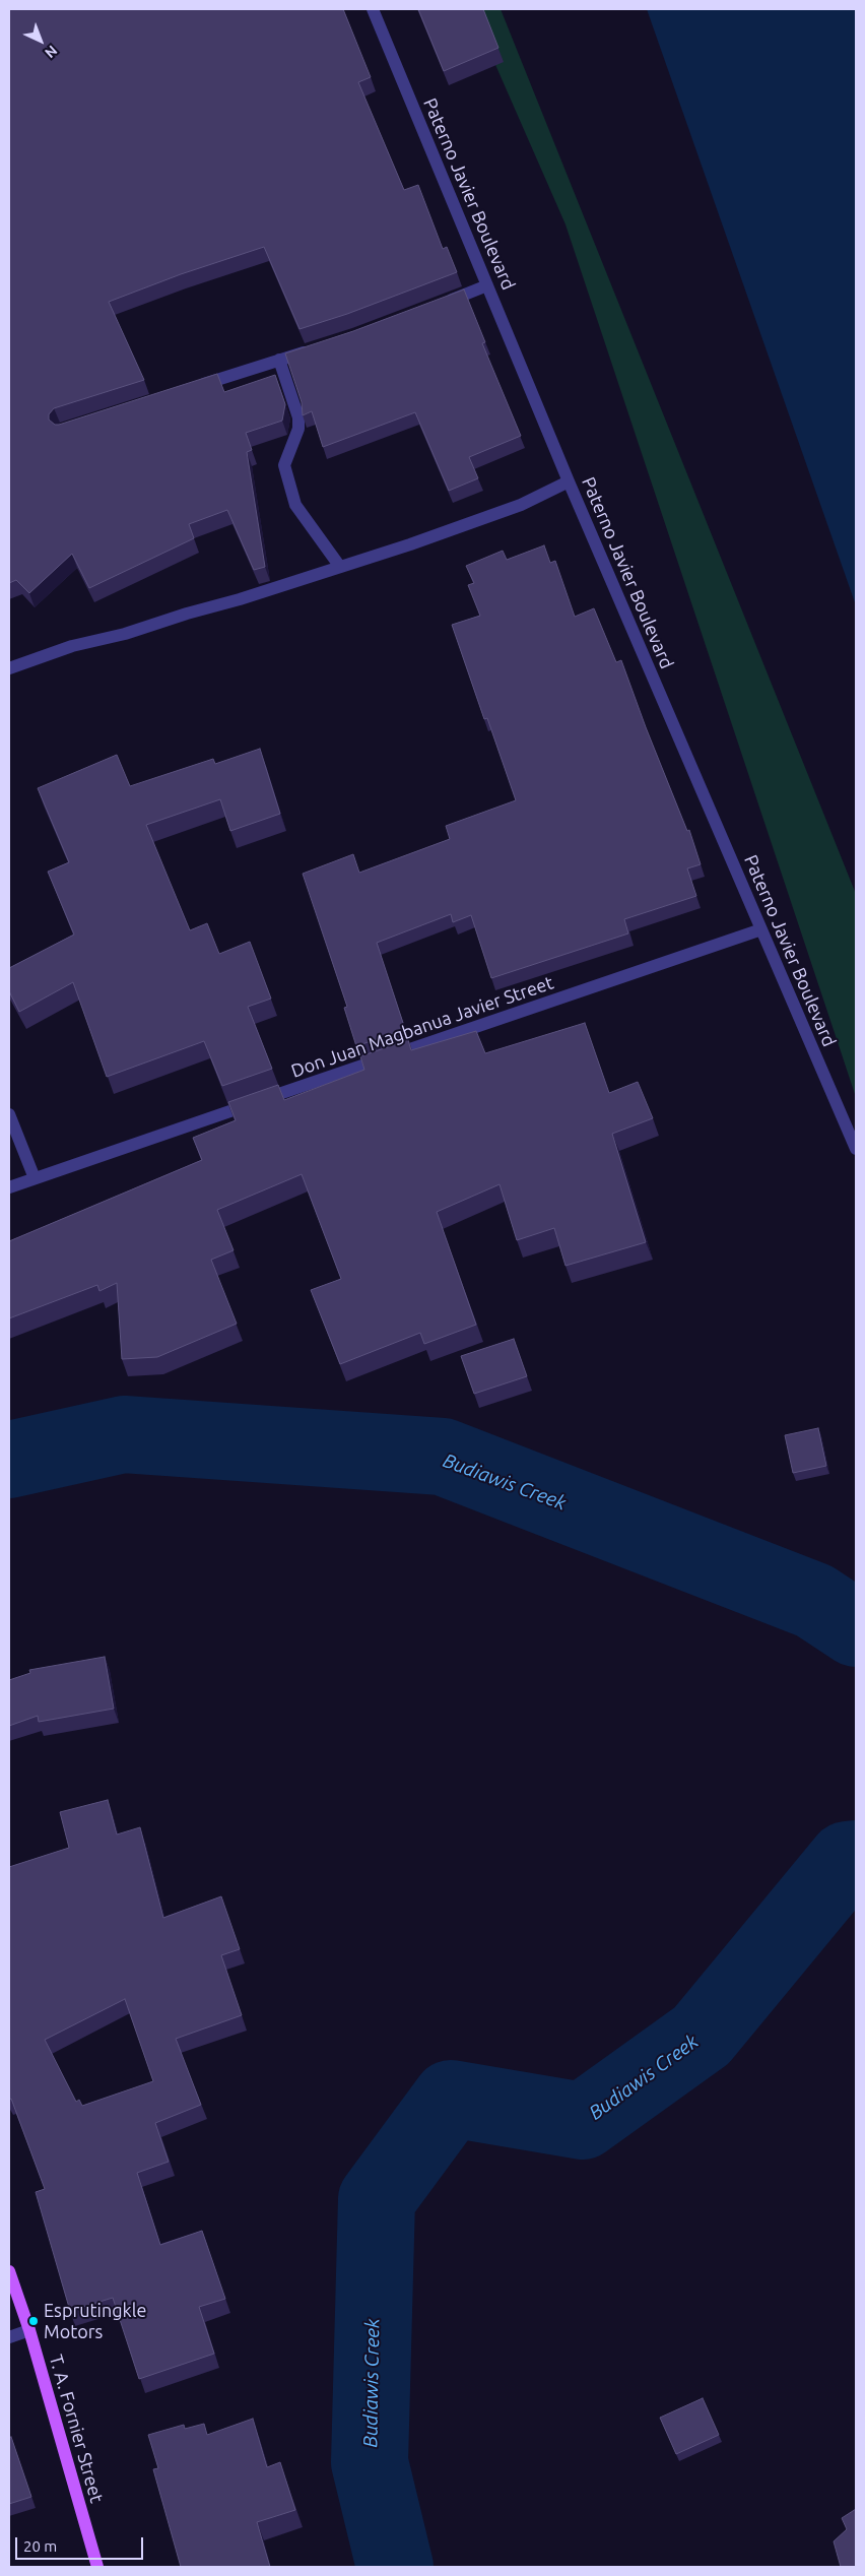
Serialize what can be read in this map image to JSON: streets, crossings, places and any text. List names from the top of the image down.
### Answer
{
  "streets": {
    "main road": ["T. A. Fornier Street"],
    "street": ["Paterno Javier Boulevard", "Don Juan Magbanua Javier Street"]
  },
  "crossings": [
    ["Paterno Javier Boulevard", "Don Juan Magbanua Javier Street"]
  ],
  "water": ["Budiawis Creek"],
  "places": ["Esprutingkle Motors"],
  "scale_bar": "20 m",
  "north": "bottom right"
}
